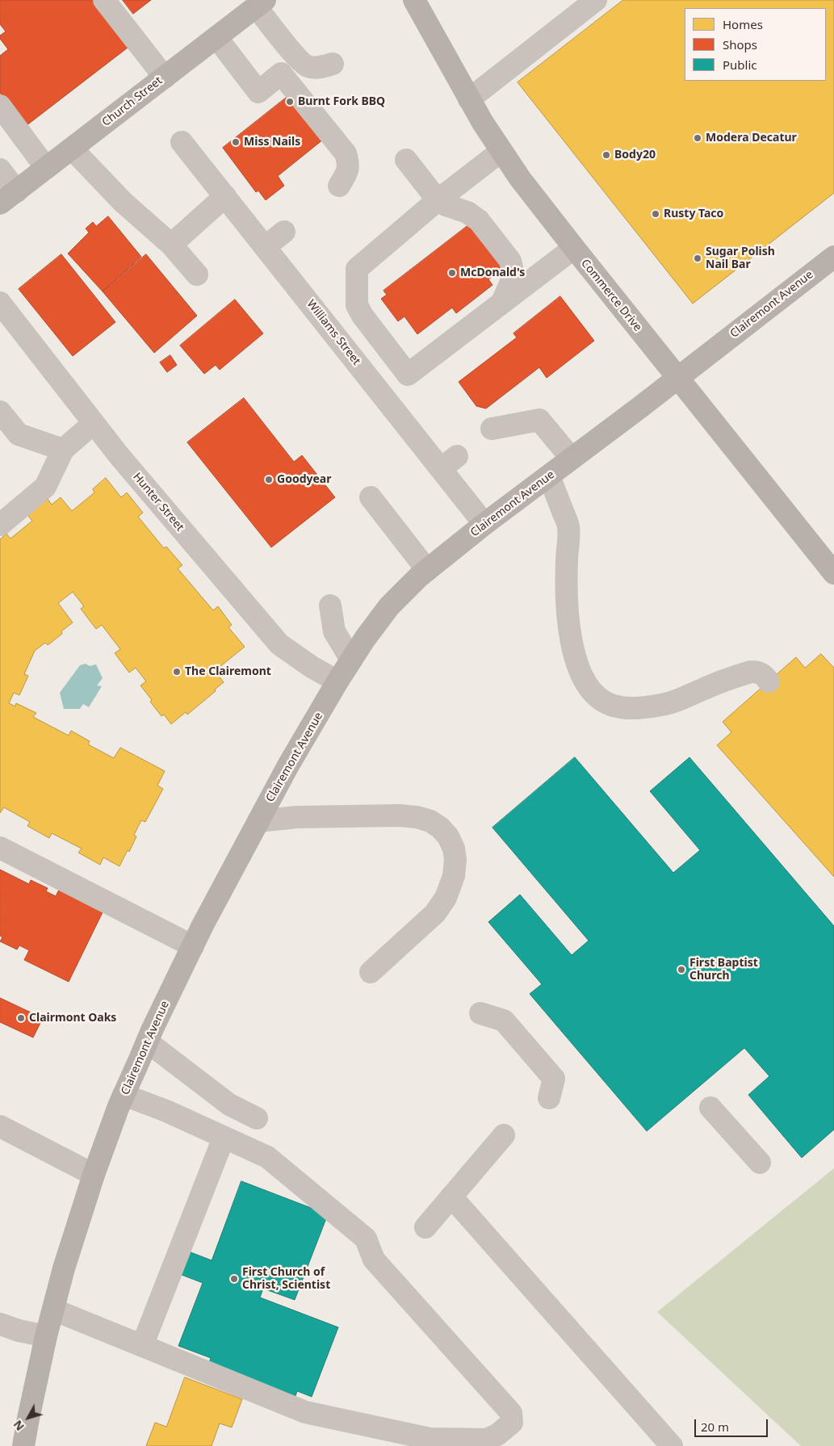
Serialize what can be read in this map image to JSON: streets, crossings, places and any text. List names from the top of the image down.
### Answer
{
  "streets": {
    "main road": ["Church Street", "Commerce Drive", "Clairemont Avenue"],
    "street": ["Williams Street", "Hunter Street"]
  },
  "crossings": [
    ["Commerce Drive", "Clairemont Avenue"],
    ["Clairemont Avenue", "Williams Street"],
    ["Clairemont Avenue", "Hunter Street"]
  ],
  "places": [
    "Burnt Fork BBQ",
    "Modera Decatur",
    "Miss Nails",
    "Body20",
    "Rusty Taco",
    "Sugar Polish Nail Bar",
    "McDonald's",
    "Goodyear",
    "The Clairemont",
    "First Baptist Church",
    "Clairmont Oaks",
    "First Church of Christ, Scientist"
  ],
  "legend": ["Homes", "Shops", "Public"],
  "scale_bar": "20 m",
  "north": "bottom left"
}
